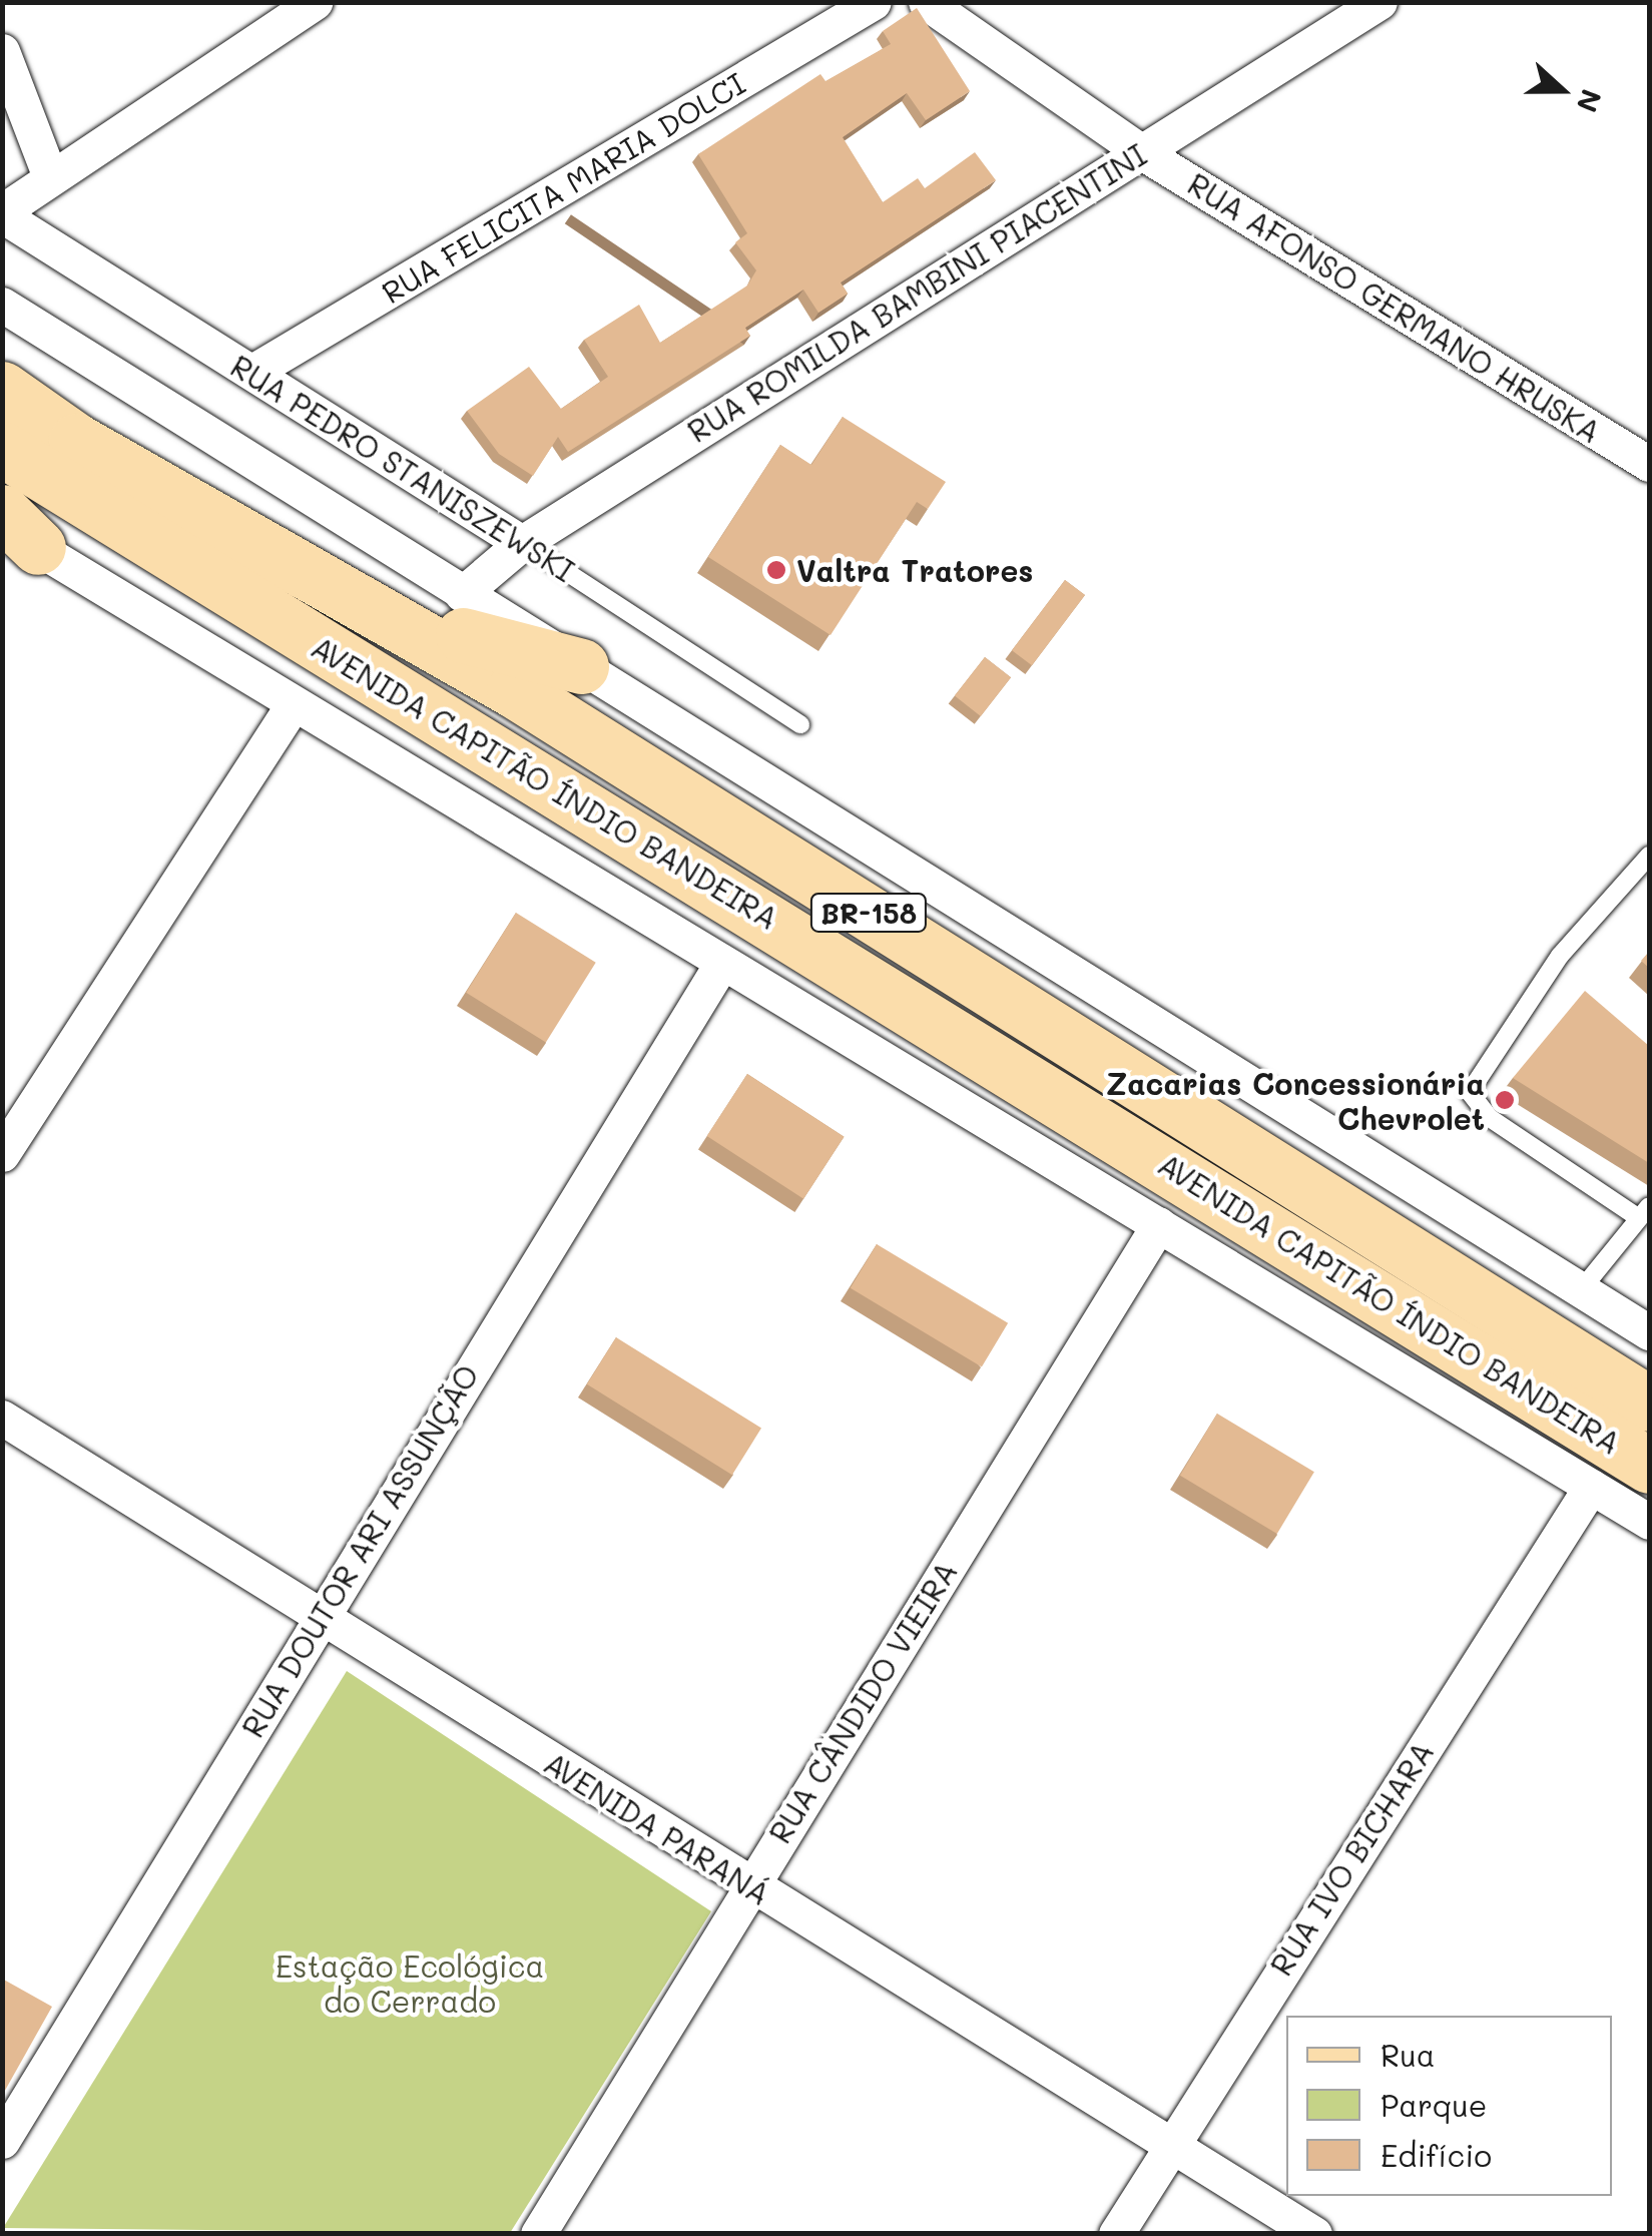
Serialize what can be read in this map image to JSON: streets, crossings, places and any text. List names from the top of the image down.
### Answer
{
  "streets": {
    "main road": ["AVENIDA CAPITÃO ÍNDIO BANDEIRA", "BR-158"],
    "street": [
      "RUA FELICITA MARIA DOLCI",
      "RUA ROMILDA BAMBINI PIACENTINI",
      "RUA AFONSO GERMANO HRUSKA",
      "RUA PEDRO STANISZEWSKI",
      "RUA DOUTOR ARI ASSUNÇÃO",
      "RUA CÂNDIDO VIEIRA",
      "AVENIDA PARANÁ",
      "RUA IVO BICHARA"
    ]
  },
  "crossings": [
    ["RUA FELICITA MARIA DOLCI", "RUA PEDRO STANISZEWSKI"],
    ["RUA ROMILDA BAMBINI PIACENTINI", "RUA AFONSO GERMANO HRUSKA"],
    ["RUA ROMILDA BAMBINI PIACENTINI", "RUA PEDRO STANISZEWSKI"],
    ["AVENIDA CAPITÃO ÍNDIO BANDEIRA", "BR-158"],
    ["RUA DOUTOR ARI ASSUNÇÃO", "AVENIDA PARANÁ"],
    ["RUA CÂNDIDO VIEIRA", "AVENIDA PARANÁ"],
    ["AVENIDA PARANÁ", "RUA IVO BICHARA"]
  ],
  "parks": ["Estação Ecológica do Cerrado"],
  "places": ["Valtra Tratores", "Zacarias Concessionária Chevrolet"],
  "legend": ["Rua", "Parque", "Edifício"],
  "north": "right"
}
